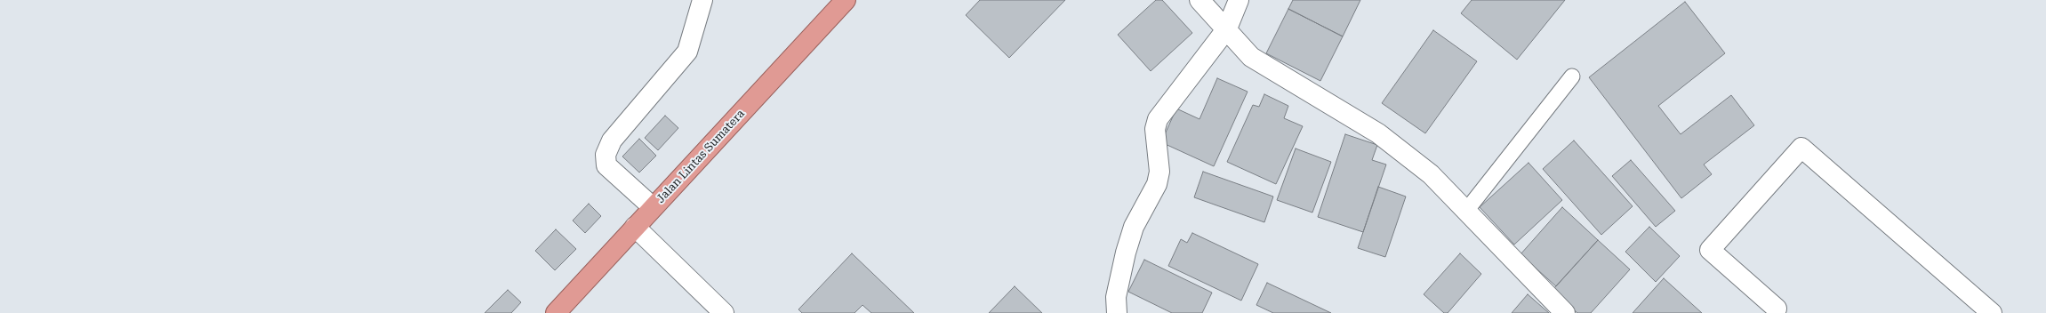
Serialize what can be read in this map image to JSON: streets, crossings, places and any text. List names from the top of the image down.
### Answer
{
  "streets": {
    "highway": ["Jalan Lintas Sumatera"]
  }
}
